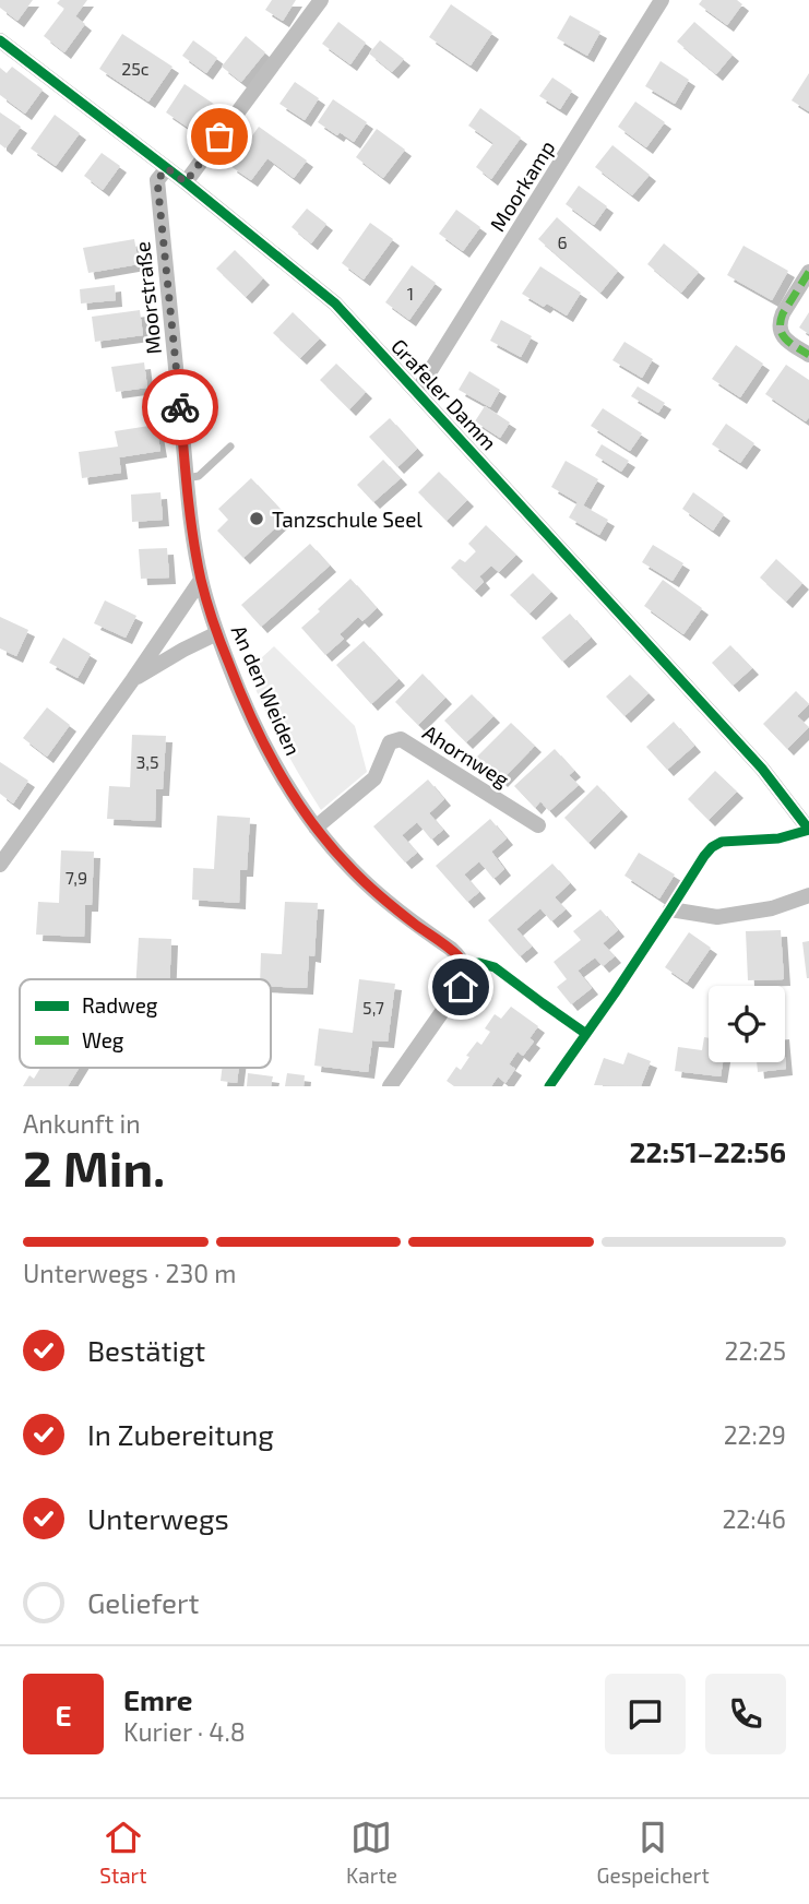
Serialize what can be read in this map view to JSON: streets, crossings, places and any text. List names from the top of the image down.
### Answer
{
  "streets": {
    "street": [
      "Moorkamp",
      "Moorstraße",
      "Grafeler Damm",
      "An den Weiden",
      "Ahornweg"
    ]
  },
  "crossings": [
    ["Moorkamp", "Grafeler Damm"],
    ["Moorstraße", "Grafeler Damm"],
    ["Moorstraße", "An den Weiden"],
    ["An den Weiden", "Ahornweg"]
  ],
  "places": ["Tanzschule Seel"],
  "house_numbers": [
    "25c",
    "6",
    "1",
    "3,5",
    "7,9",
    "5,7"
  ],
  "legend": ["Radweg", "Weg"],
  "page": {
    "heading": ["2 Min.", "Ankunft in", "22:51–22:56"],
    "panel": ["Emre", "Kurier · 4.8"],
    "bar": "Unterwegs · 230 m",
    "list": [
      ["Bestätigt", "22:25"],
      ["In Zubereitung", "22:29"],
      ["Unterwegs", "22:46"],
      "Geliefert"
    ],
    "round": "E",
    "tabs": ["Start", "Karte", "Gespeichert"]
  }
}
